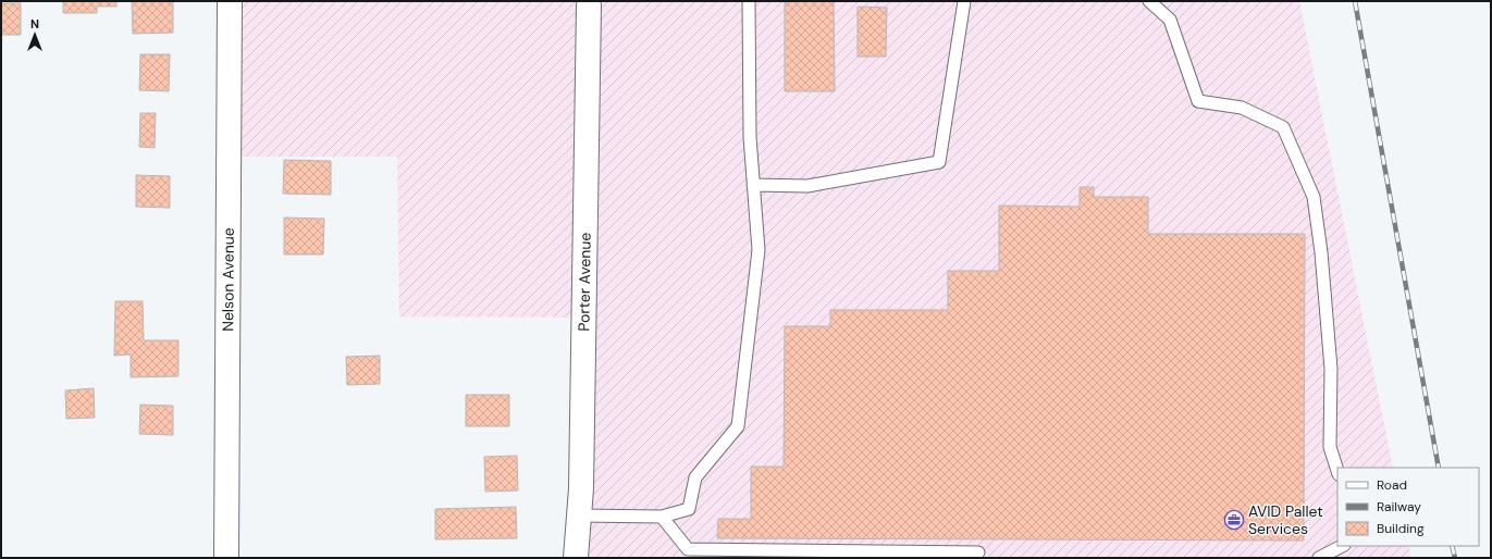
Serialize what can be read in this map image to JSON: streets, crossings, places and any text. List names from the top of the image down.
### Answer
{
  "streets": {
    "street": ["Nelson Avenue", "Porter Avenue"]
  },
  "places": {
    "office": ["AVID Pallet Services"]
  },
  "legend": ["Road", "Railway", "Building"],
  "north": "top"
}
